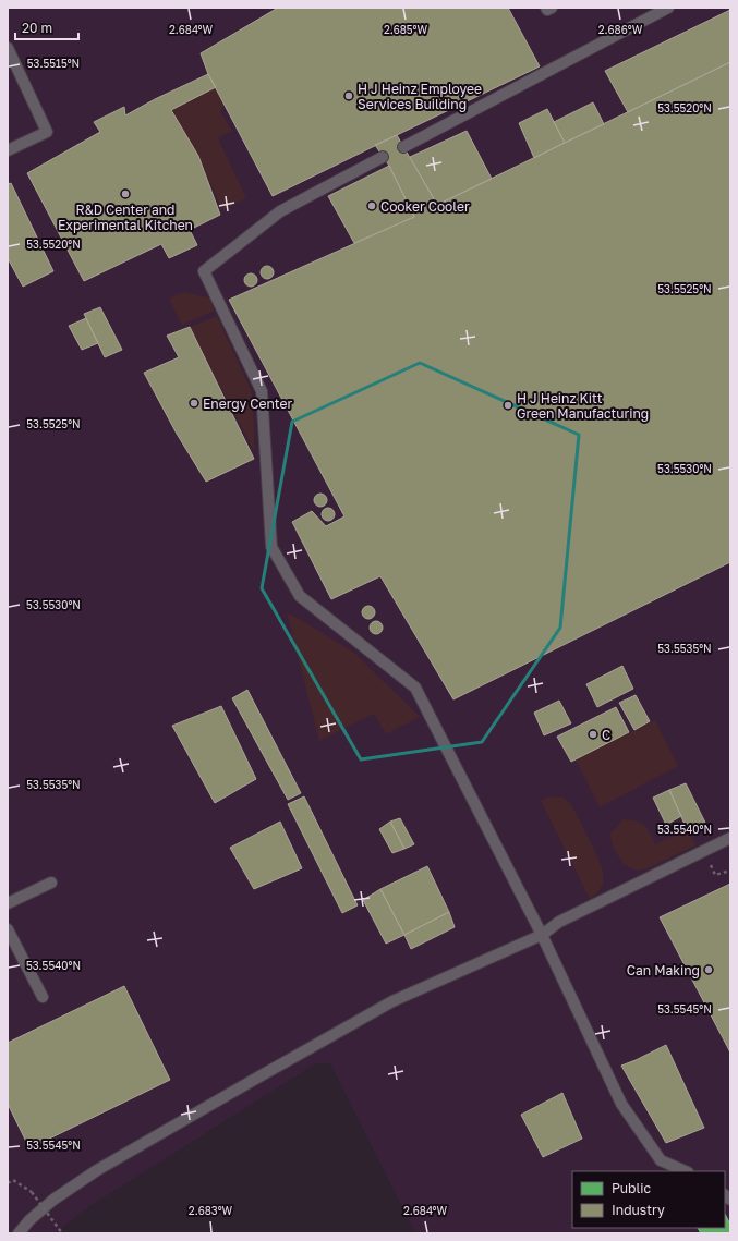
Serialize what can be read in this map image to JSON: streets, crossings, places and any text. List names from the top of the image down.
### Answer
{
  "places": [
    "H J Heinz Employee Services Building",
    "R&D Center and Experimental Kitchen",
    "Cooker Cooler",
    "Energy Center",
    "H J Heinz Kitt Green Manufacturing",
    "C",
    "Can Making"
  ],
  "legend": ["Public", "Industry"],
  "scale_bar": "20 m",
  "coordinates": [
    "2.684°W",
    "2.685°W",
    "2.686°W",
    "53.5515°N",
    "53.5520°N",
    "53.5525°N",
    "53.5530°N",
    "53.5535°N",
    "53.5540°N",
    "53.5545°N",
    "2.683°W"
  ]
}
